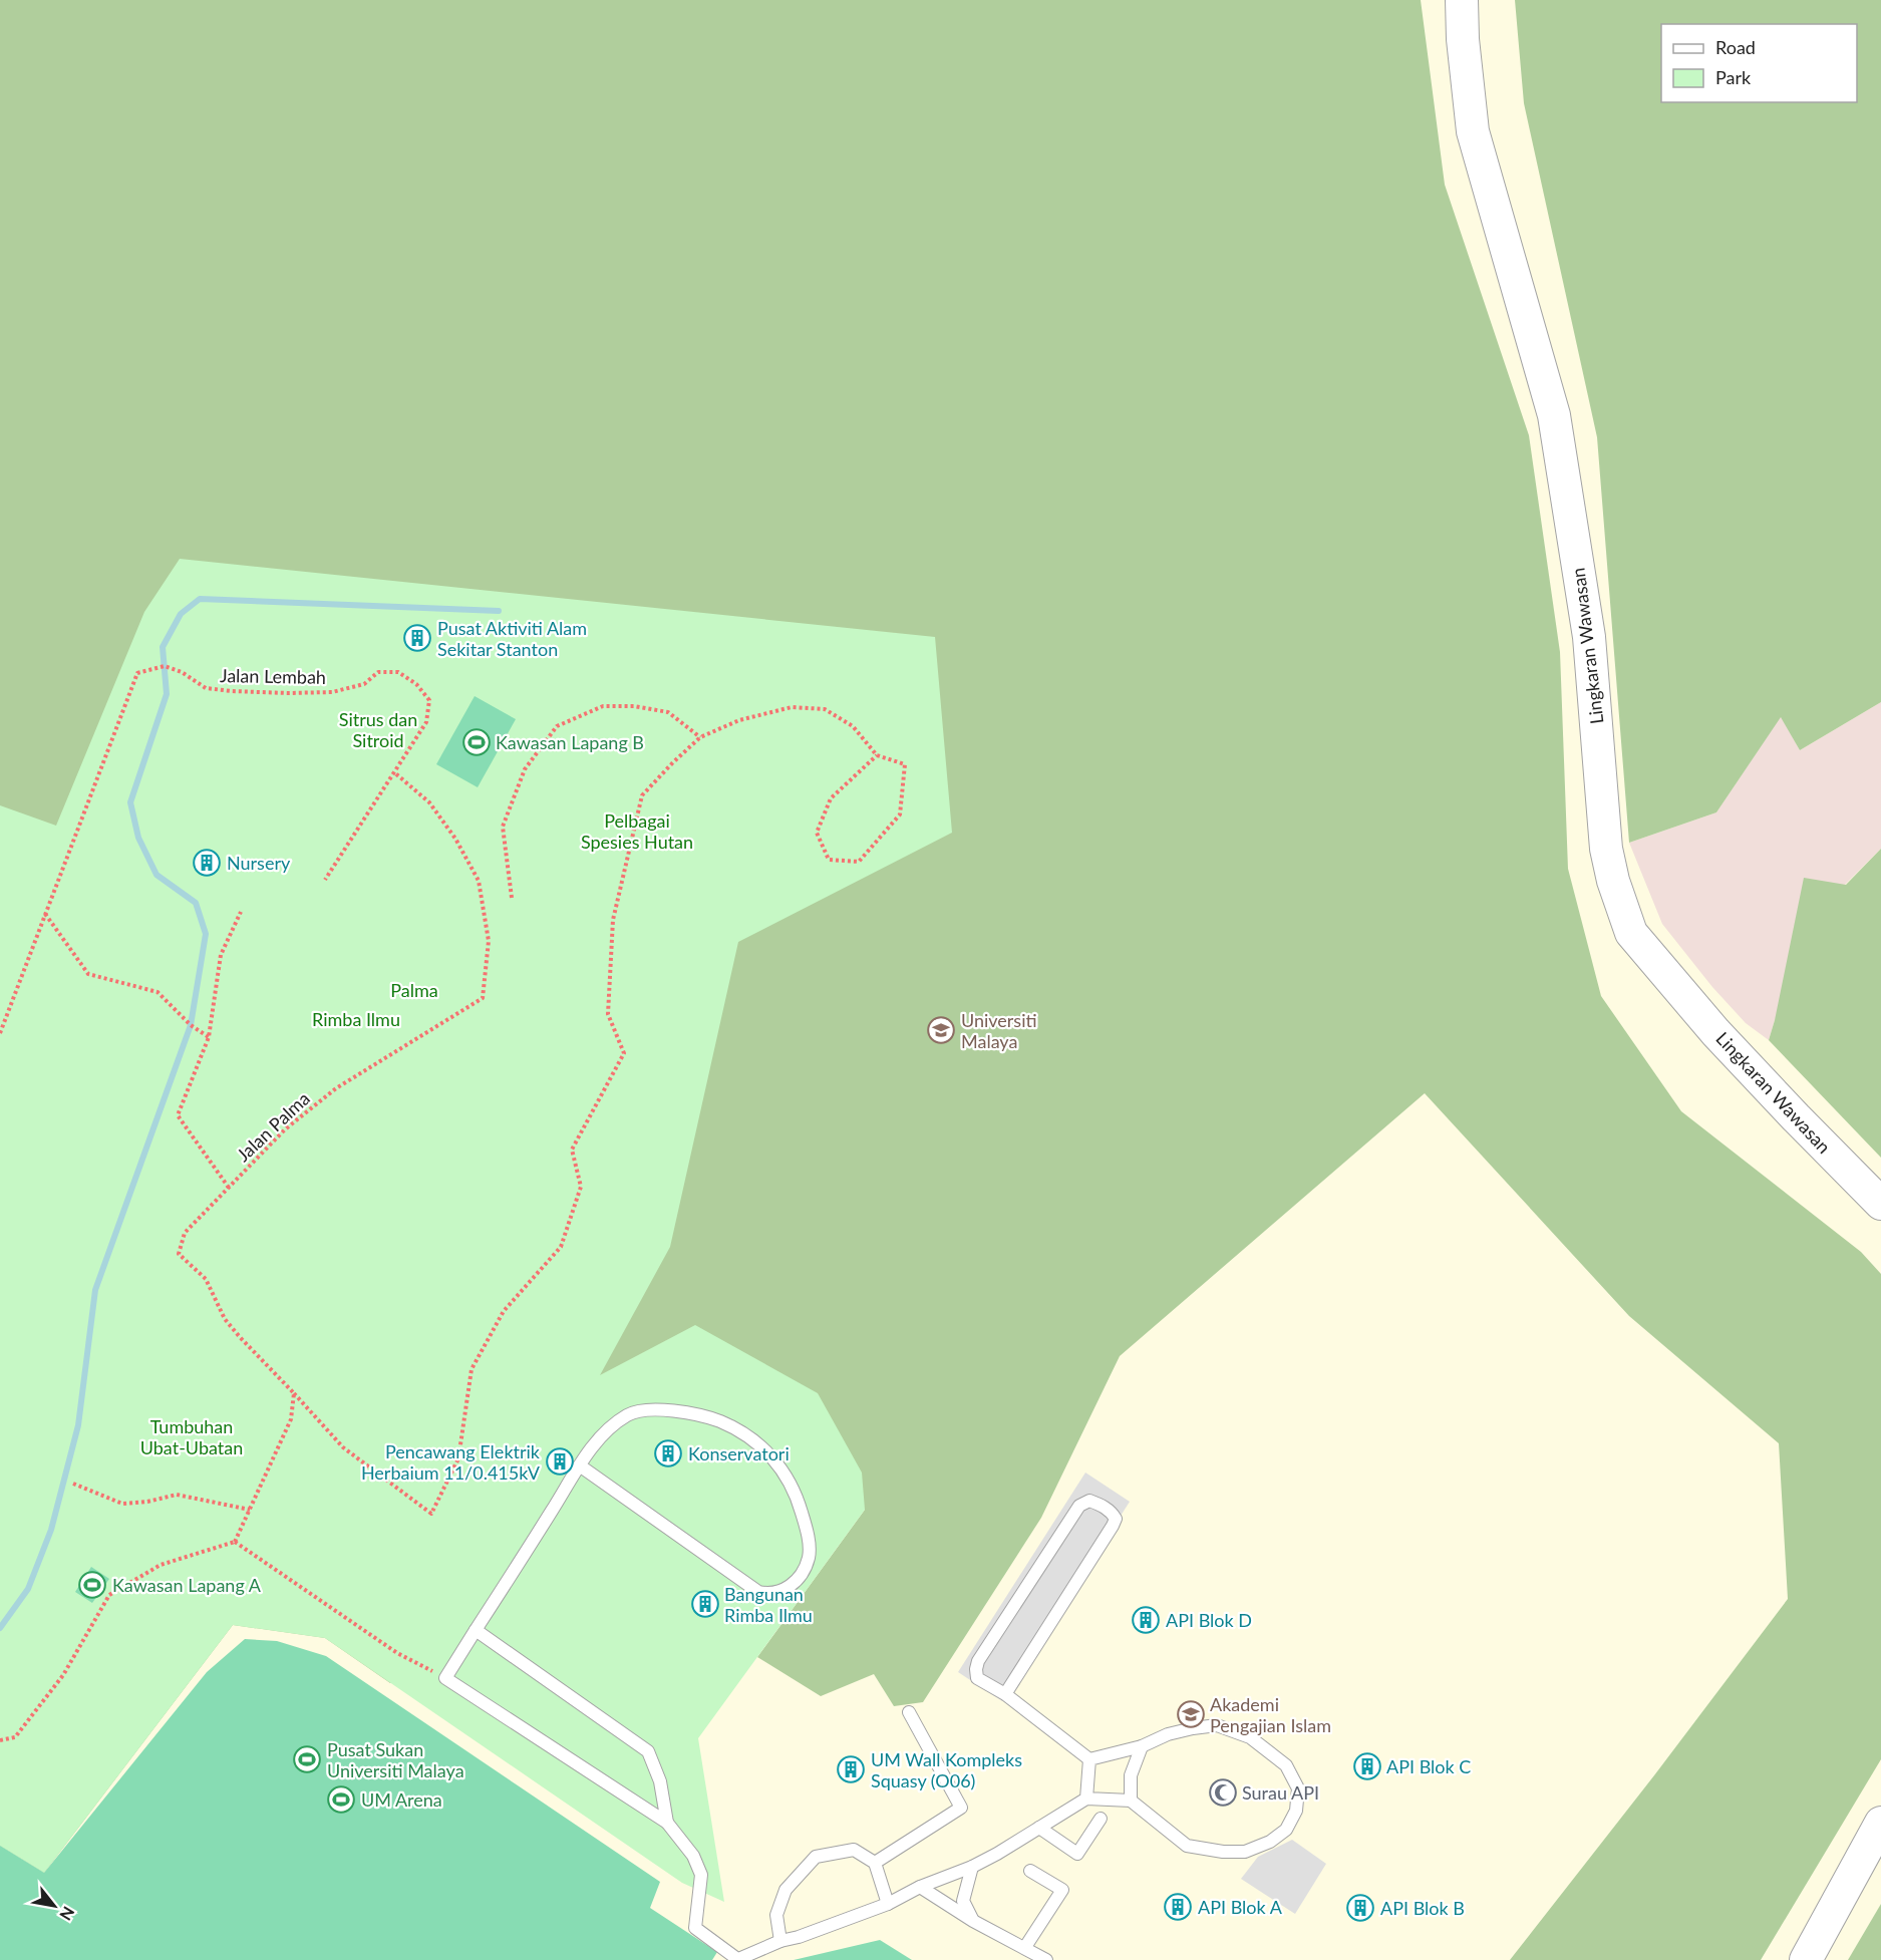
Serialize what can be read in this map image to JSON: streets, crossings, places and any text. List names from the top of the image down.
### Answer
{
  "streets": {
    "street": ["Lingkaran Wawasan"],
    "path": ["Jalan Lembah", "Jalan Palma"]
  },
  "crossings": [
    ["Jalan Lembah", "Jalan Palma"]
  ],
  "parks": [
    "Sitrus dan Sitroid",
    "Pelbagai Spesies Hutan",
    "Palma",
    "Rimba Ilmu",
    "Tumbuhan Ubat-Ubatan"
  ],
  "places": {
    "building": [
      "Pusat Aktiviti Alam Sekitar Stanton",
      "Nursery",
      "Konservatori",
      "Pencawang Elektrik Herbaium 11/0.415kV",
      "Bangunan Rimba Ilmu",
      "API Blok D",
      "API Blok C",
      "UM Wall Kompleks Squasy (O06)",
      "API Blok A",
      "API Blok B"
    ],
    "sports": [
      "Kawasan Lapang B",
      "Kawasan Lapang A",
      "Pusat Sukan Universiti Malaya",
      "UM Arena"
    ],
    "school or university": ["Universiti Malaya", "Akademi Pengajian Islam"],
    "mosque": ["Surau API"]
  },
  "legend": ["Road", "Park"],
  "north": "bottom right"
}
